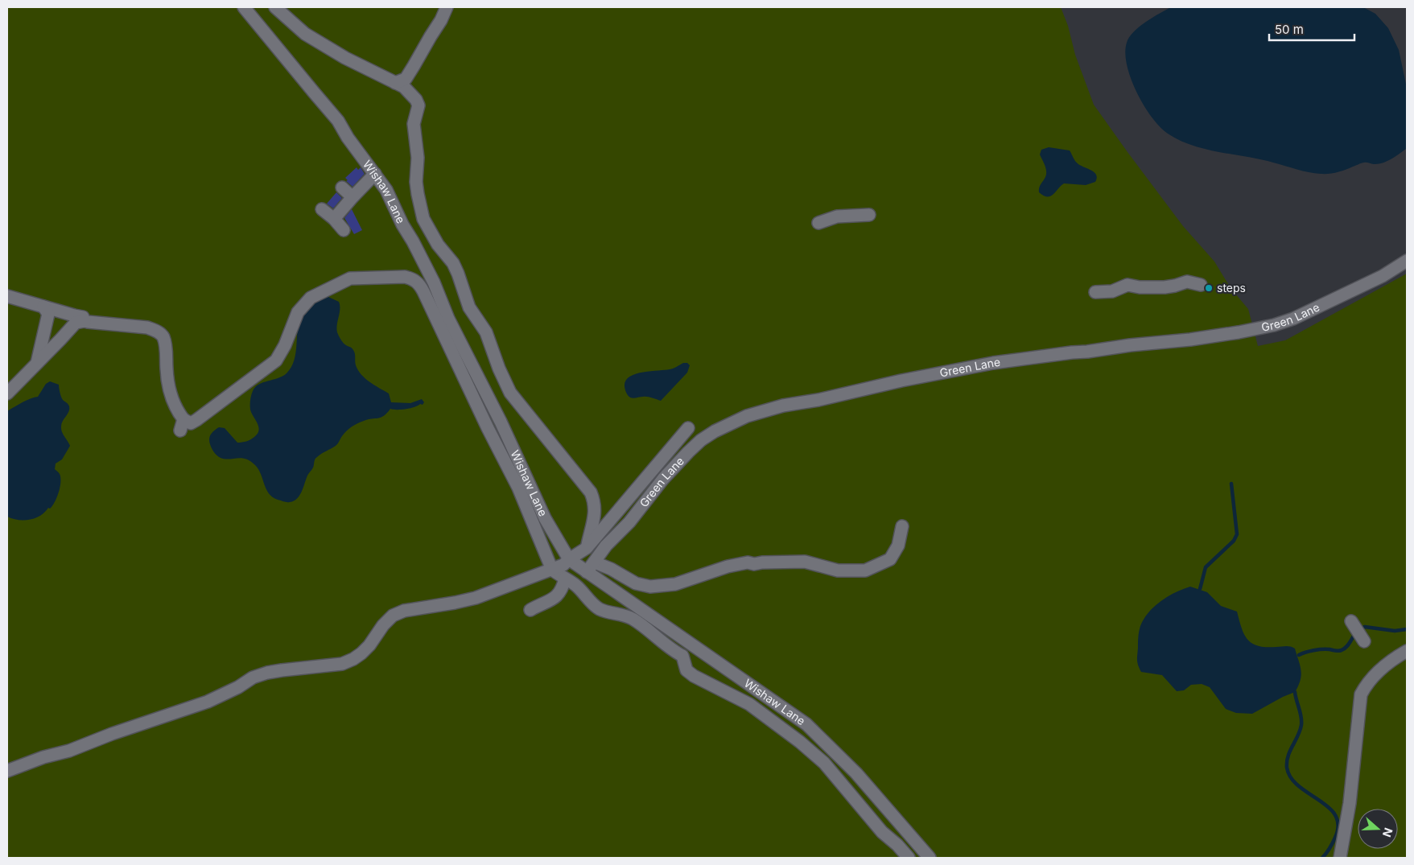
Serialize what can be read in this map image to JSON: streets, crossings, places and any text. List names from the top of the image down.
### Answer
{
  "streets": {
    "street": ["Wishaw Lane", "Green Lane"]
  },
  "crossings": [
    ["Wishaw Lane", "Green Lane"]
  ],
  "places": ["steps"],
  "scale_bar": "50 m",
  "north": "right"
}
